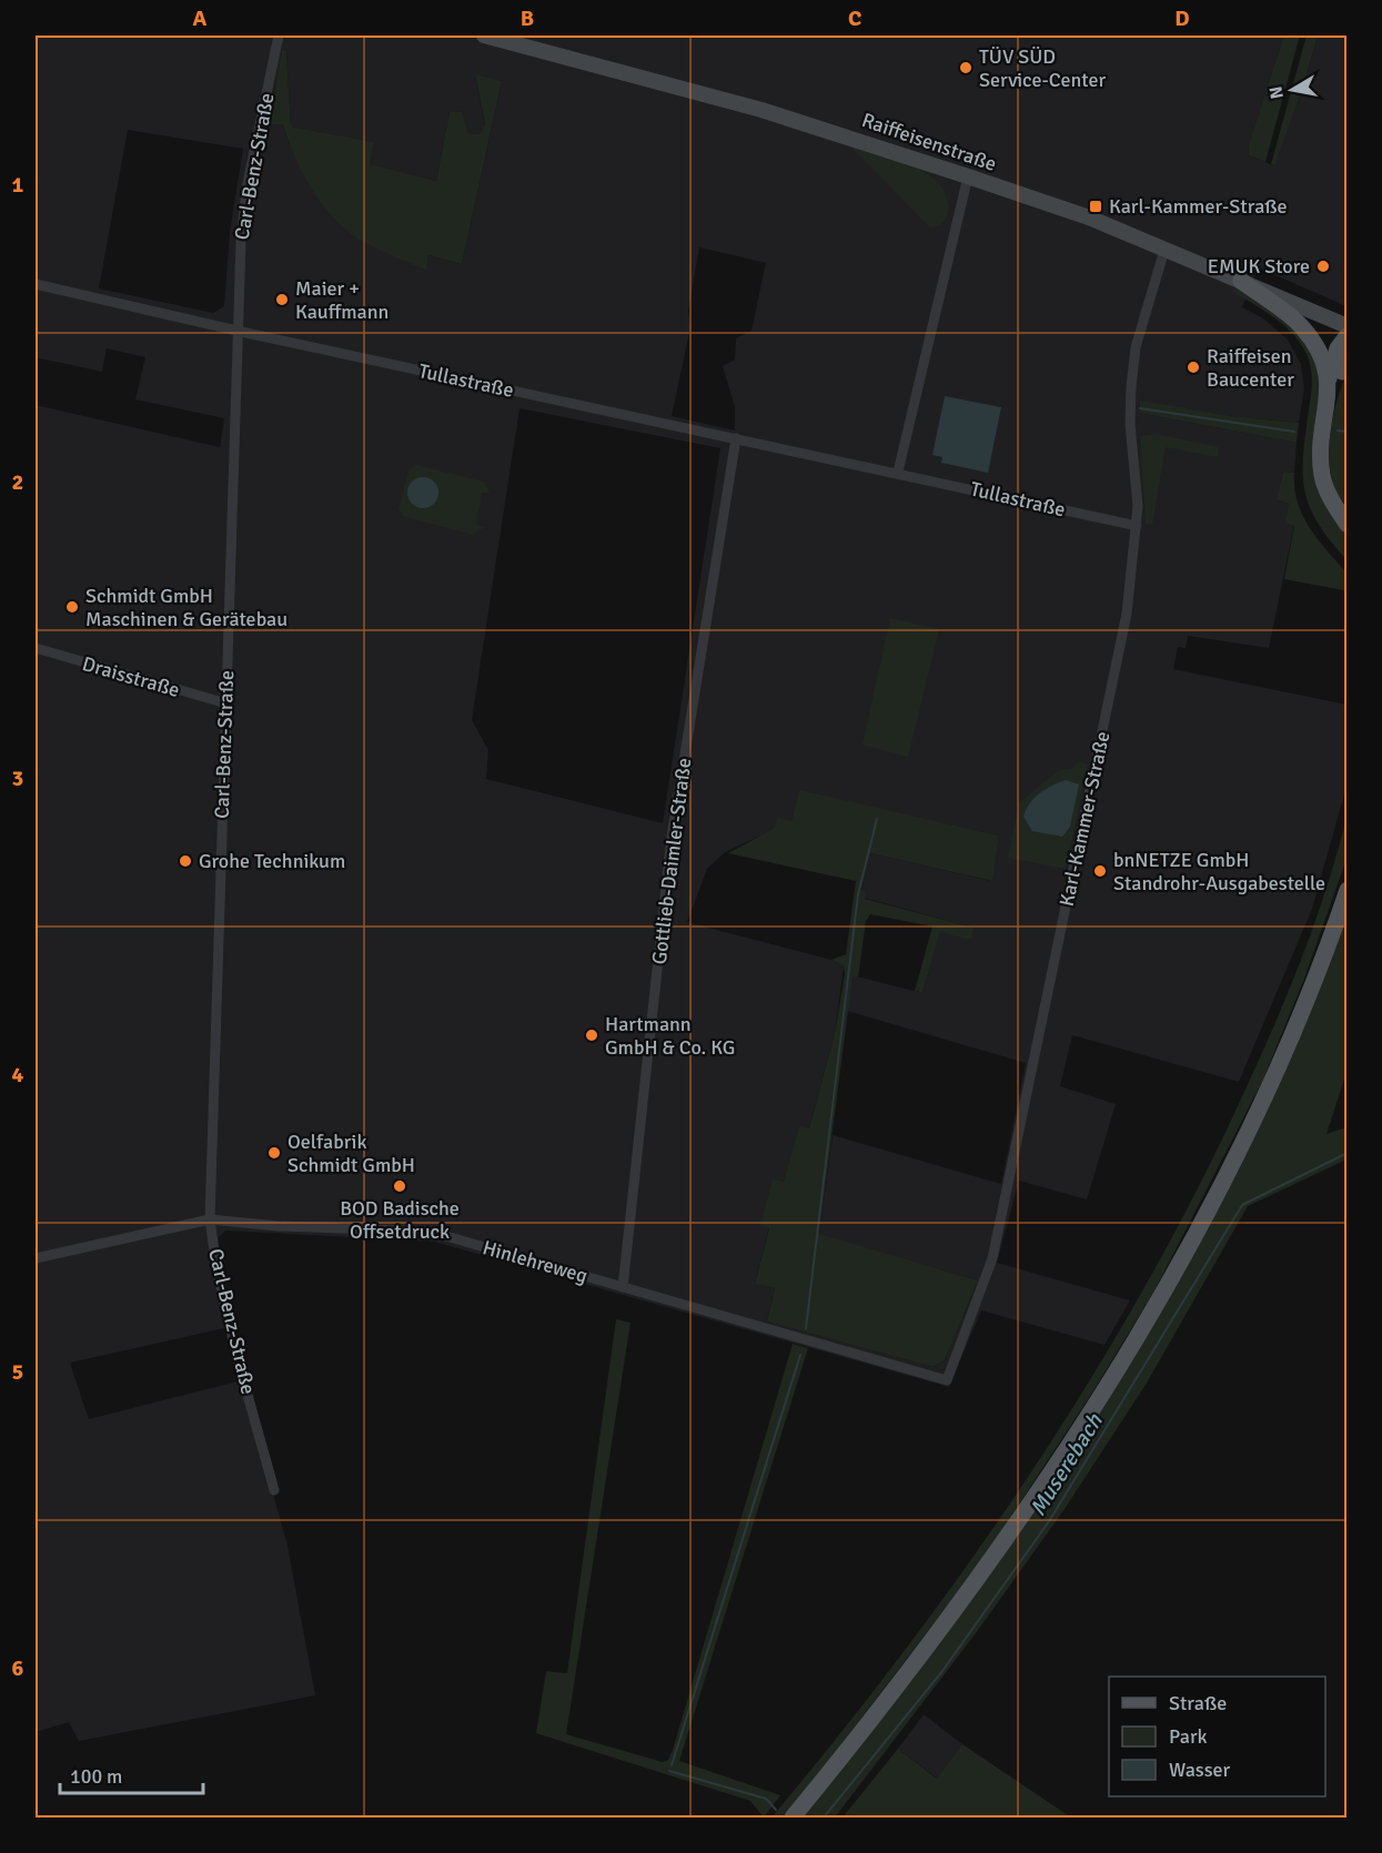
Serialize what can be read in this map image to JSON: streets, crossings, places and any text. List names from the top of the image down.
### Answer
{
  "streets": {
    "street": [
      "Raiffeisenstraße",
      "Carl-Benz-Straße",
      "Tullastraße",
      "Draisstraße",
      "Karl-Kammer-Straße",
      "Gottlieb-Daimler-Straße",
      "Hinlehreweg"
    ]
  },
  "crossings": [
    ["Raiffeisenstraße", "Karl-Kammer-Straße"],
    ["Carl-Benz-Straße", "Tullastraße"],
    ["Carl-Benz-Straße", "Draisstraße"],
    ["Carl-Benz-Straße", "Hinlehreweg"],
    ["Tullastraße", "Karl-Kammer-Straße"],
    ["Tullastraße", "Gottlieb-Daimler-Straße"],
    ["Karl-Kammer-Straße", "Hinlehreweg"],
    ["Gottlieb-Daimler-Straße", "Hinlehreweg"]
  ],
  "water": ["Muserebach"],
  "places": {
    "other": [
      "TÜV SÜD Service-Center",
      "EMUK Store",
      "Maier + Kauffmann",
      "Raiffeisen Baucenter",
      "Schmidt GmbH Maschinen & Gerätebau",
      "Grohe Technikum",
      "bnNETZE GmbH Standrohr-Ausgabestelle",
      "Hartmann GmbH & Co. KG",
      "Oelfabrik Schmidt GmbH",
      "BOD Badische Offsetdruck"
    ],
    "transit": ["Karl-Kammer-Straße"]
  },
  "legend": ["Straße", "Park", "Wasser"],
  "scale_bar": "100 m",
  "north": "left",
  "grid": {
    "columns": [
      "A",
      "B",
      "C",
      "D"
    ],
    "rows": [
      "1",
      "2",
      "3",
      "4",
      "5",
      "6"
    ]
  }
}
